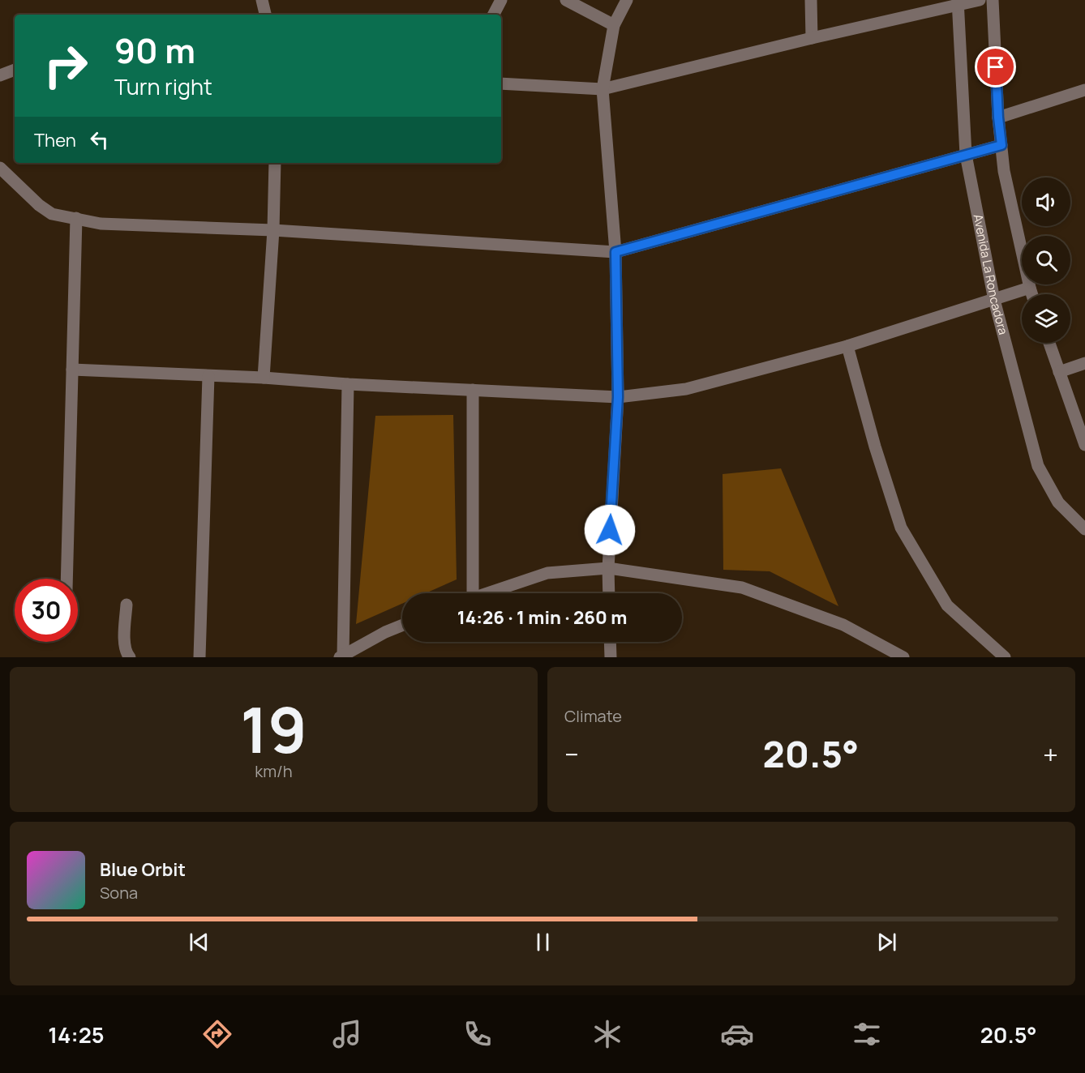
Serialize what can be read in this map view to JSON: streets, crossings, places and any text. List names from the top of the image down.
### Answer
{
  "streets": {
    "street": ["Avenida La Roncadora"]
  },
  "page": {
    "turn": ["90 m", "Turn right"],
    "then": "Then",
    "limit": "30",
    "trip": "14:26 · 1 min · 260 m",
    "tile": [
      ["19", "km/h"],
      "Climate"
    ],
    "heat": ["−", "20.5°", "+"],
    "song": ["Blue Orbit", "Sona"],
    "tabs": ["14:25", "20.5°"]
  }
}
